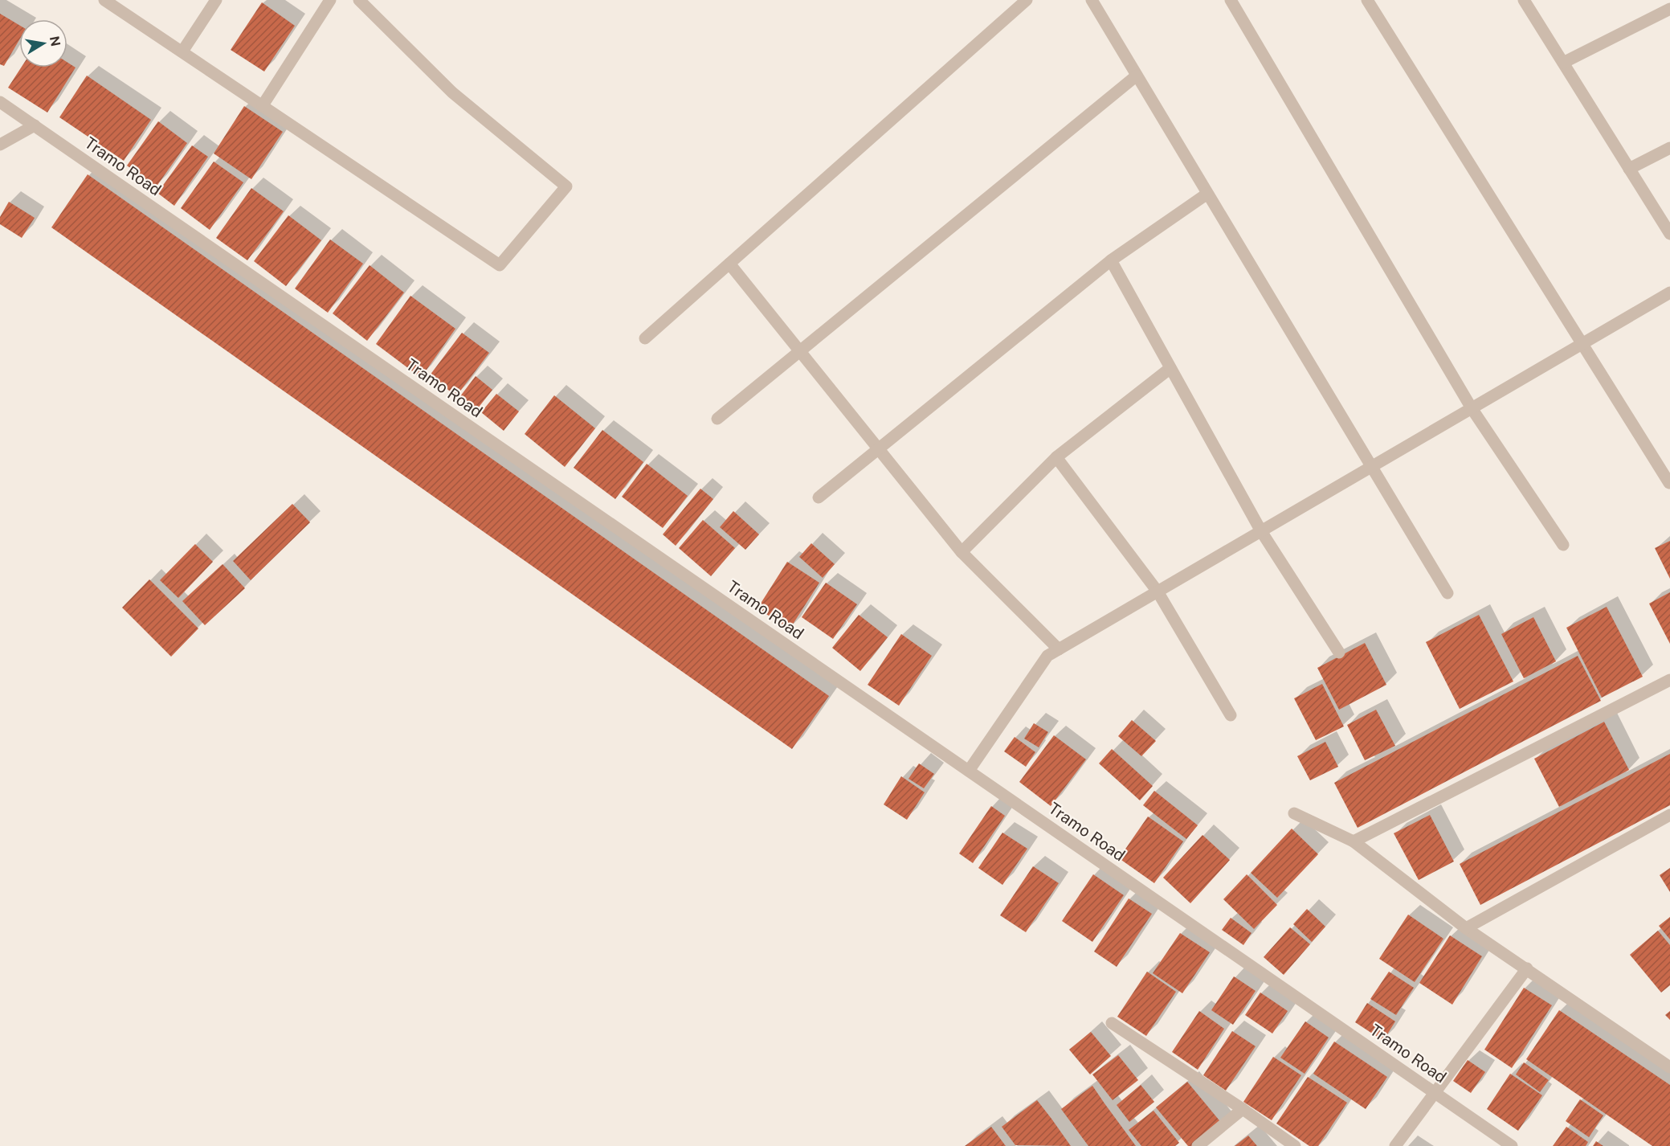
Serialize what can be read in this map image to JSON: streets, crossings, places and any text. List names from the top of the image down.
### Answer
{
  "streets": {
    "street": ["Tramo Road"]
  },
  "north": "right"
}
